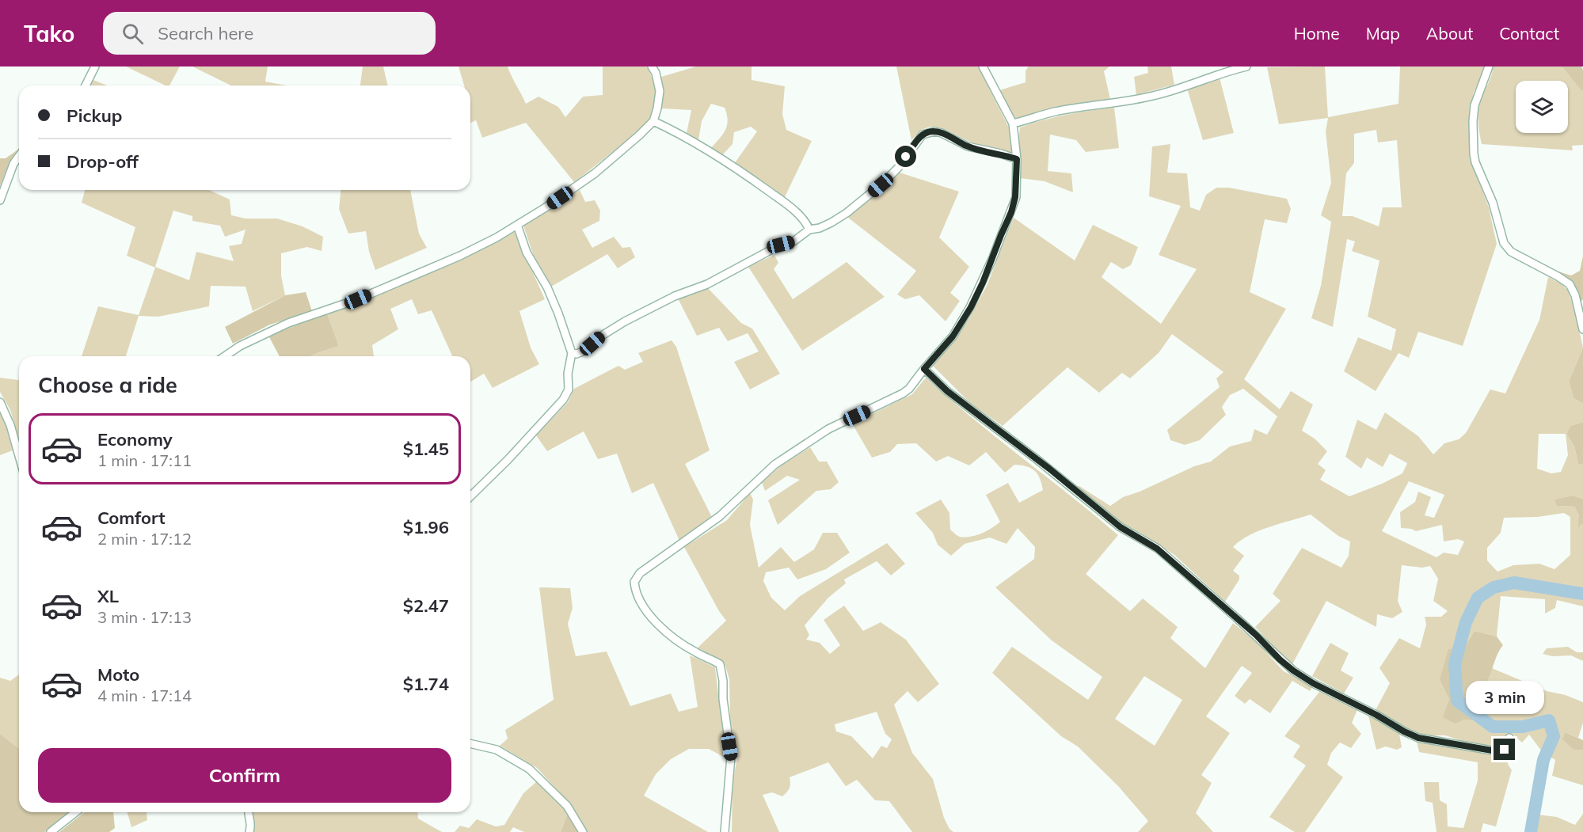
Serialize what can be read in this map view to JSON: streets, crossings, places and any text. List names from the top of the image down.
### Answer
{
  "page": {
    "header": "Tako",
    "search": "Search here",
    "nav": [
      "Home",
      "Map",
      "About",
      "Contact"
    ],
    "banner": ["Pickup", "Drop-off"],
    "heading": "Choose a ride",
    "list": [
      {
        "name": "Economy",
        "note": "1 min · 17:11",
        "value": "$1.45"
      },
      {
        "name": "Comfort",
        "note": "2 min · 17:12",
        "value": "$1.96"
      },
      {
        "name": "XL",
        "note": "3 min · 17:13",
        "value": "$2.47"
      },
      {
        "name": "Moto",
        "note": "4 min · 17:14",
        "value": "$1.74"
      }
    ],
    "bubble": "3 min",
    "buttons": "Confirm"
  }
}
